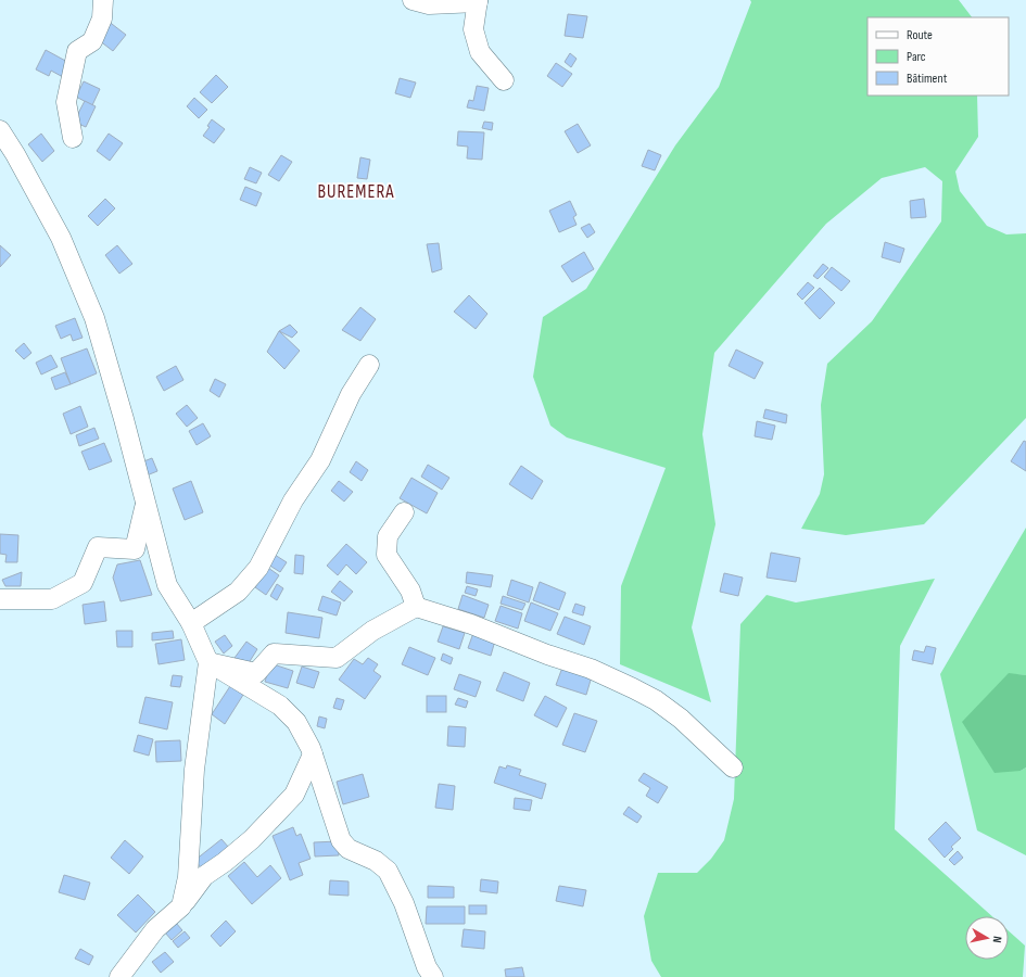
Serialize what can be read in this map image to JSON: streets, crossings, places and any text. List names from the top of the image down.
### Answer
{
  "districts": ["BUREMERA"],
  "legend": ["Route", "Parc", "Bâtiment"],
  "north": "right"
}
